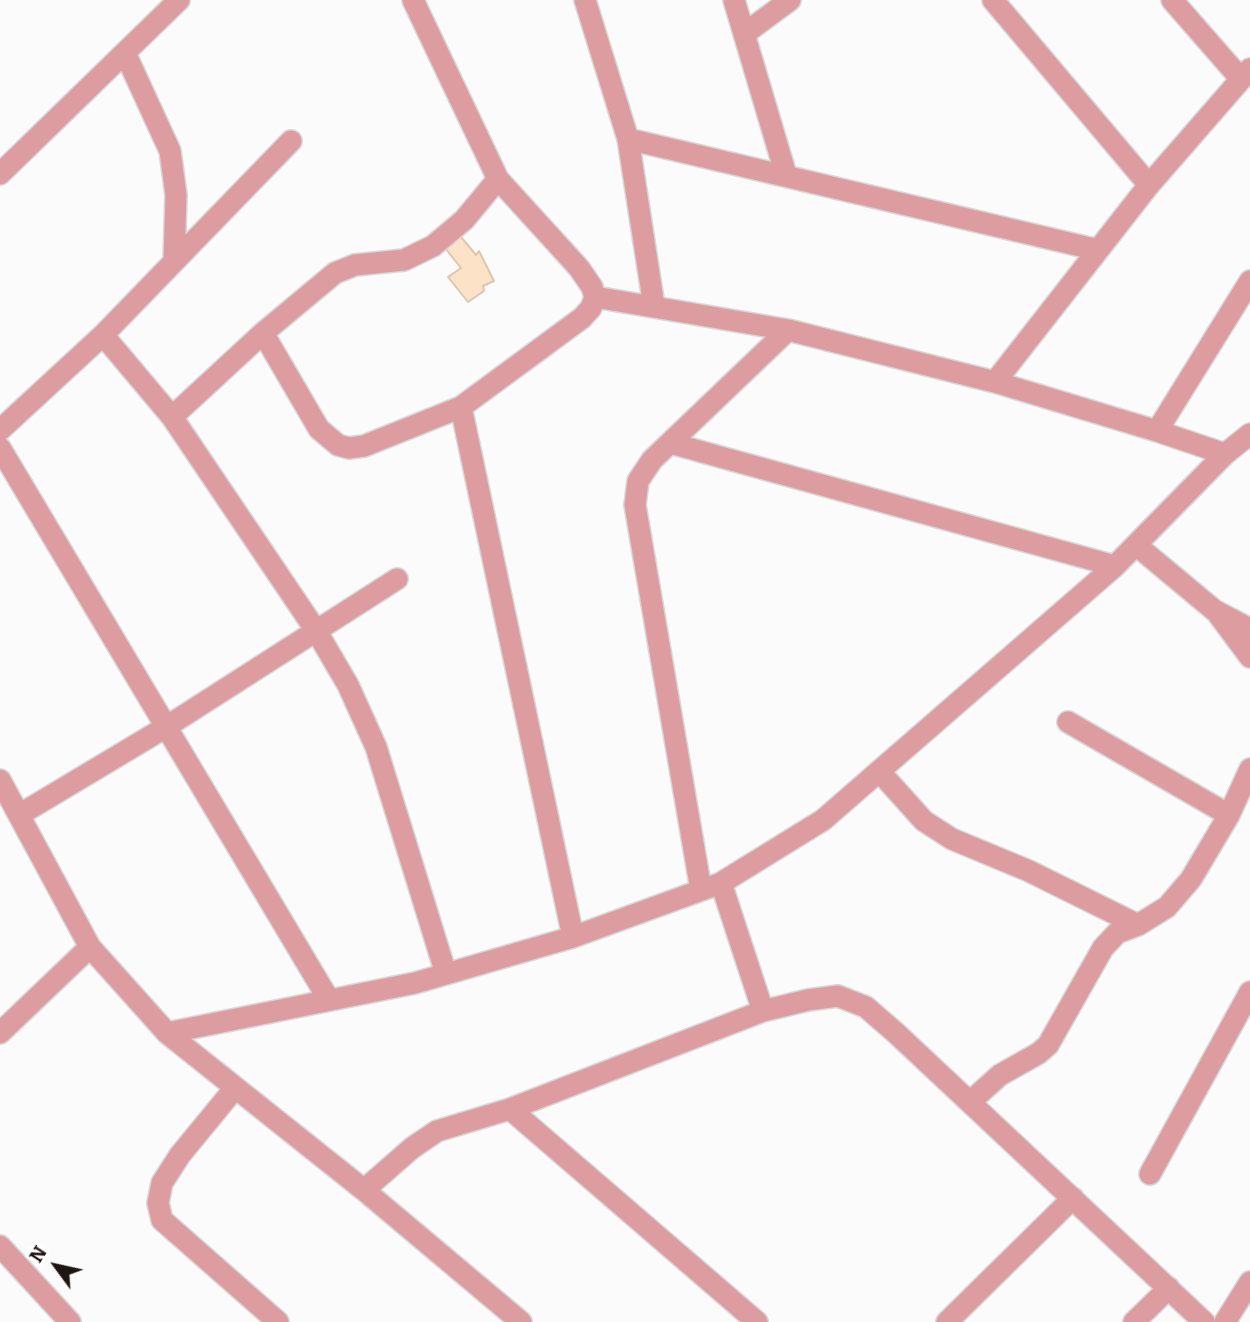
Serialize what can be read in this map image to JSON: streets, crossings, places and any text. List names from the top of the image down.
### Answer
{
  "north": "top left"
}
